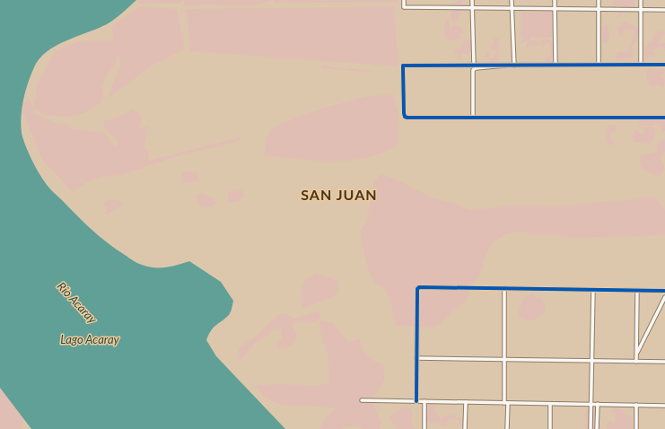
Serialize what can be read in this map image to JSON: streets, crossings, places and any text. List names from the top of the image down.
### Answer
{
  "districts": ["SAN JUAN"],
  "water": ["Río Acaray", "Lago Acaray"]
}
